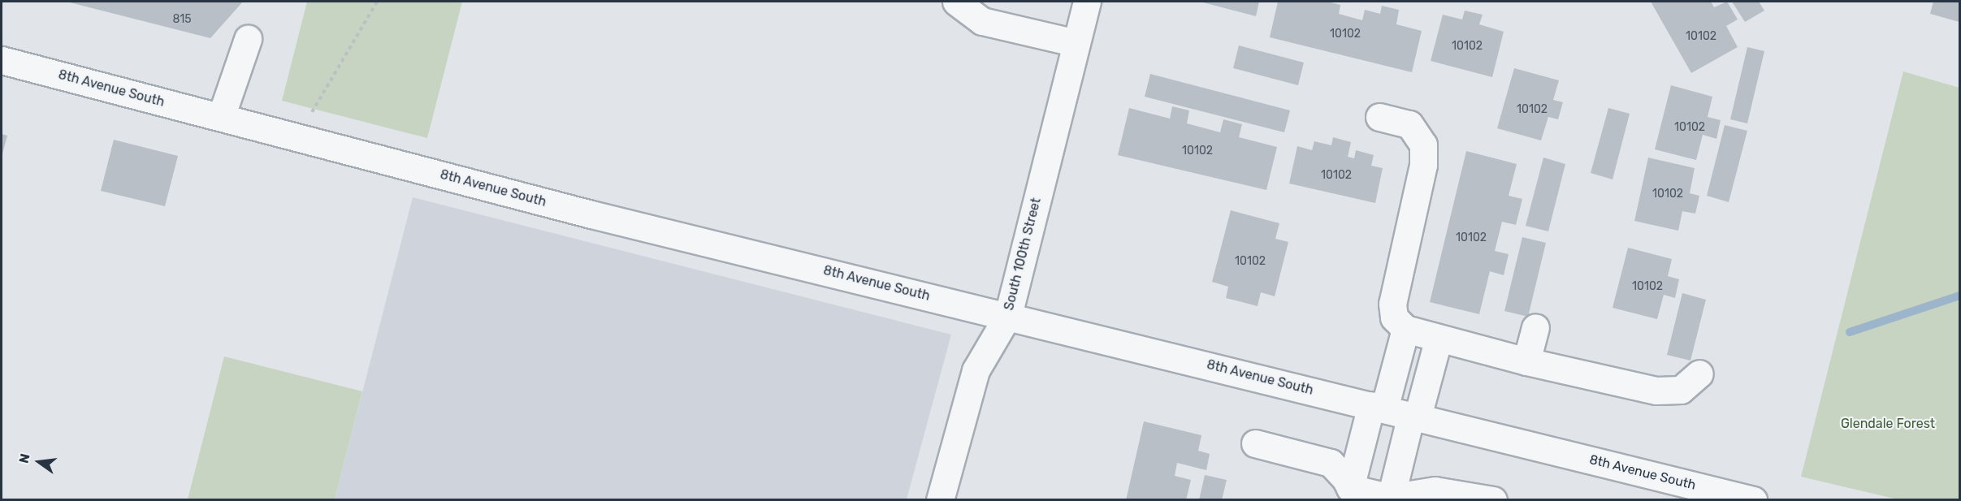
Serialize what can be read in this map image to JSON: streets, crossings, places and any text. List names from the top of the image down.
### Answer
{
  "streets": {
    "street": ["8th Avenue South", "South 100th Street"]
  },
  "crossings": [
    ["8th Avenue South", "South 100th Street"]
  ],
  "parks": ["Glendale Forest"],
  "house_numbers": [
    "815",
    "10102",
    "10102",
    "10102",
    "10102",
    "10102",
    "10102",
    "10102",
    "10102",
    "10102",
    "10102",
    "10102"
  ],
  "north": "left"
}
